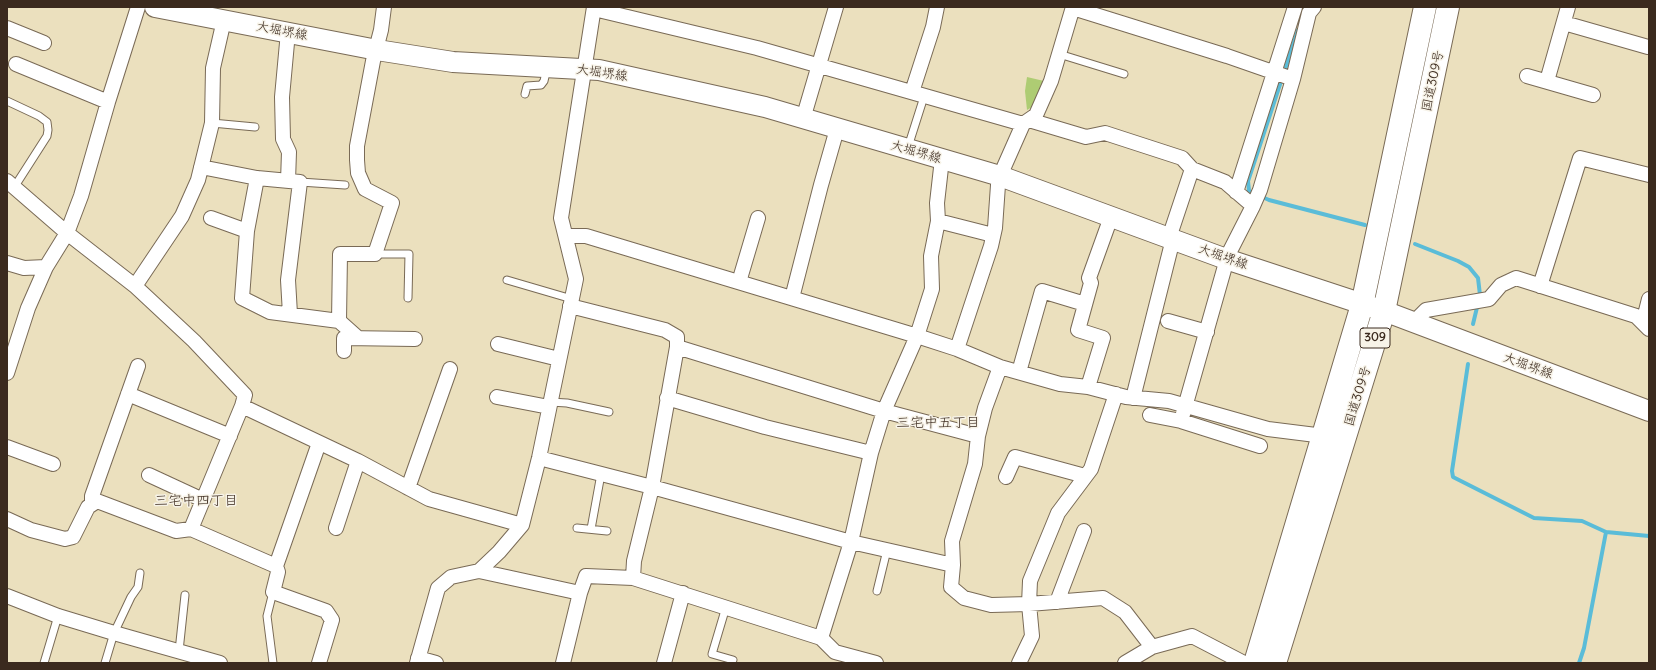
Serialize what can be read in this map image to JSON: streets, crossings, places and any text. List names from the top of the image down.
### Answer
{
  "streets": {
    "highway": ["国道309号", "309"],
    "main road": ["大堀堺線"]
  },
  "crossings": [
    ["大堀堺線", "国道309号"]
  ],
  "districts": ["三宅中五丁目", "三宅中四丁目"]
}
